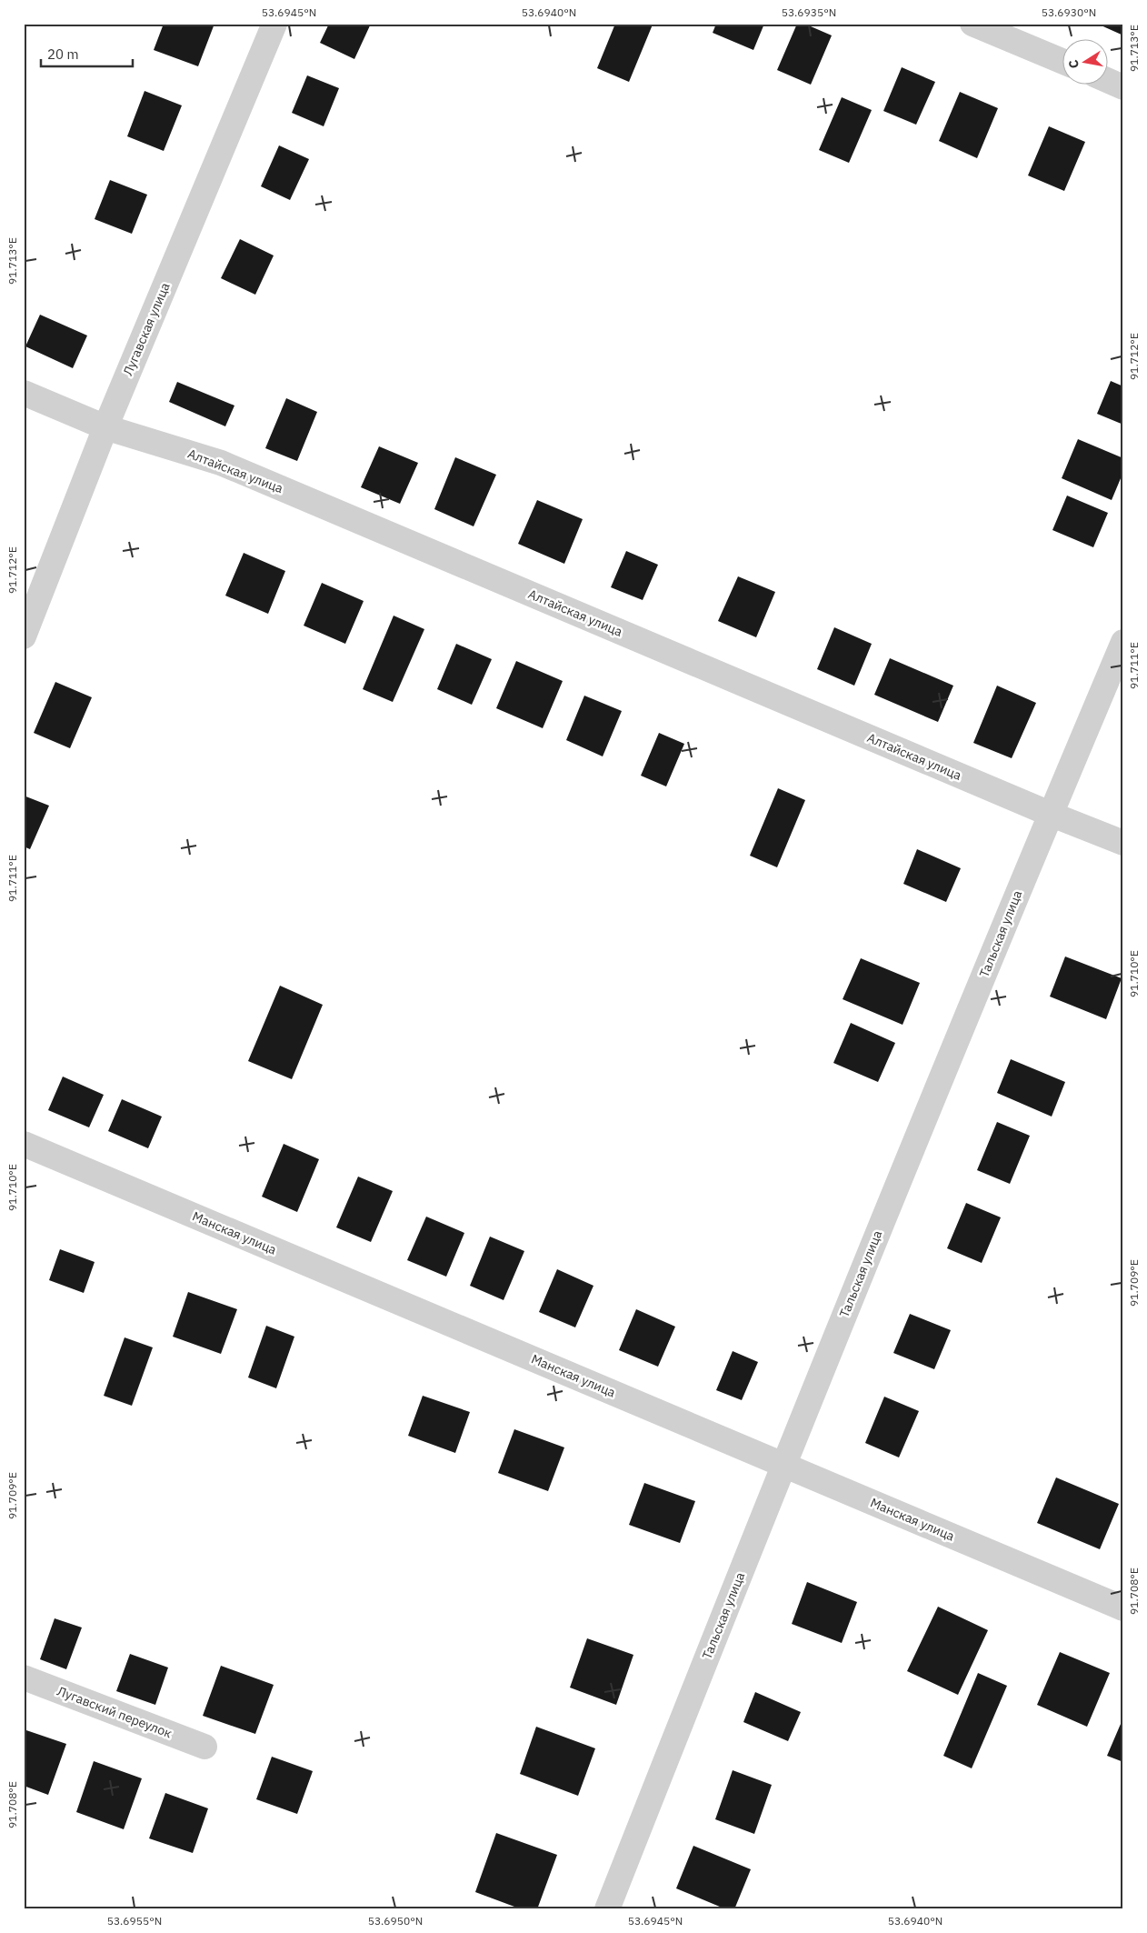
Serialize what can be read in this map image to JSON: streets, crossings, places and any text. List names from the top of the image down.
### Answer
{
  "streets": {
    "street": [
      "Лугавская улица",
      "Алтайская улица",
      "Тальская улица",
      "Манская улица",
      "Лугавский переулок"
    ]
  },
  "crossings": [
    ["Лугавская улица", "Алтайская улица"],
    ["Алтайская улица", "Тальская улица"],
    ["Тальская улица", "Манская улица"]
  ],
  "scale_bar": "20 m",
  "north": "left",
  "coordinates": [
    "53.6945°N",
    "53.6940°N",
    "53.6935°N",
    "53.6930°N",
    "91.713°E",
    "91.712°E",
    "91.711°E",
    "91.710°E",
    "91.709°E",
    "91.708°E",
    "53.6955°N",
    "53.6950°N"
  ]
}
